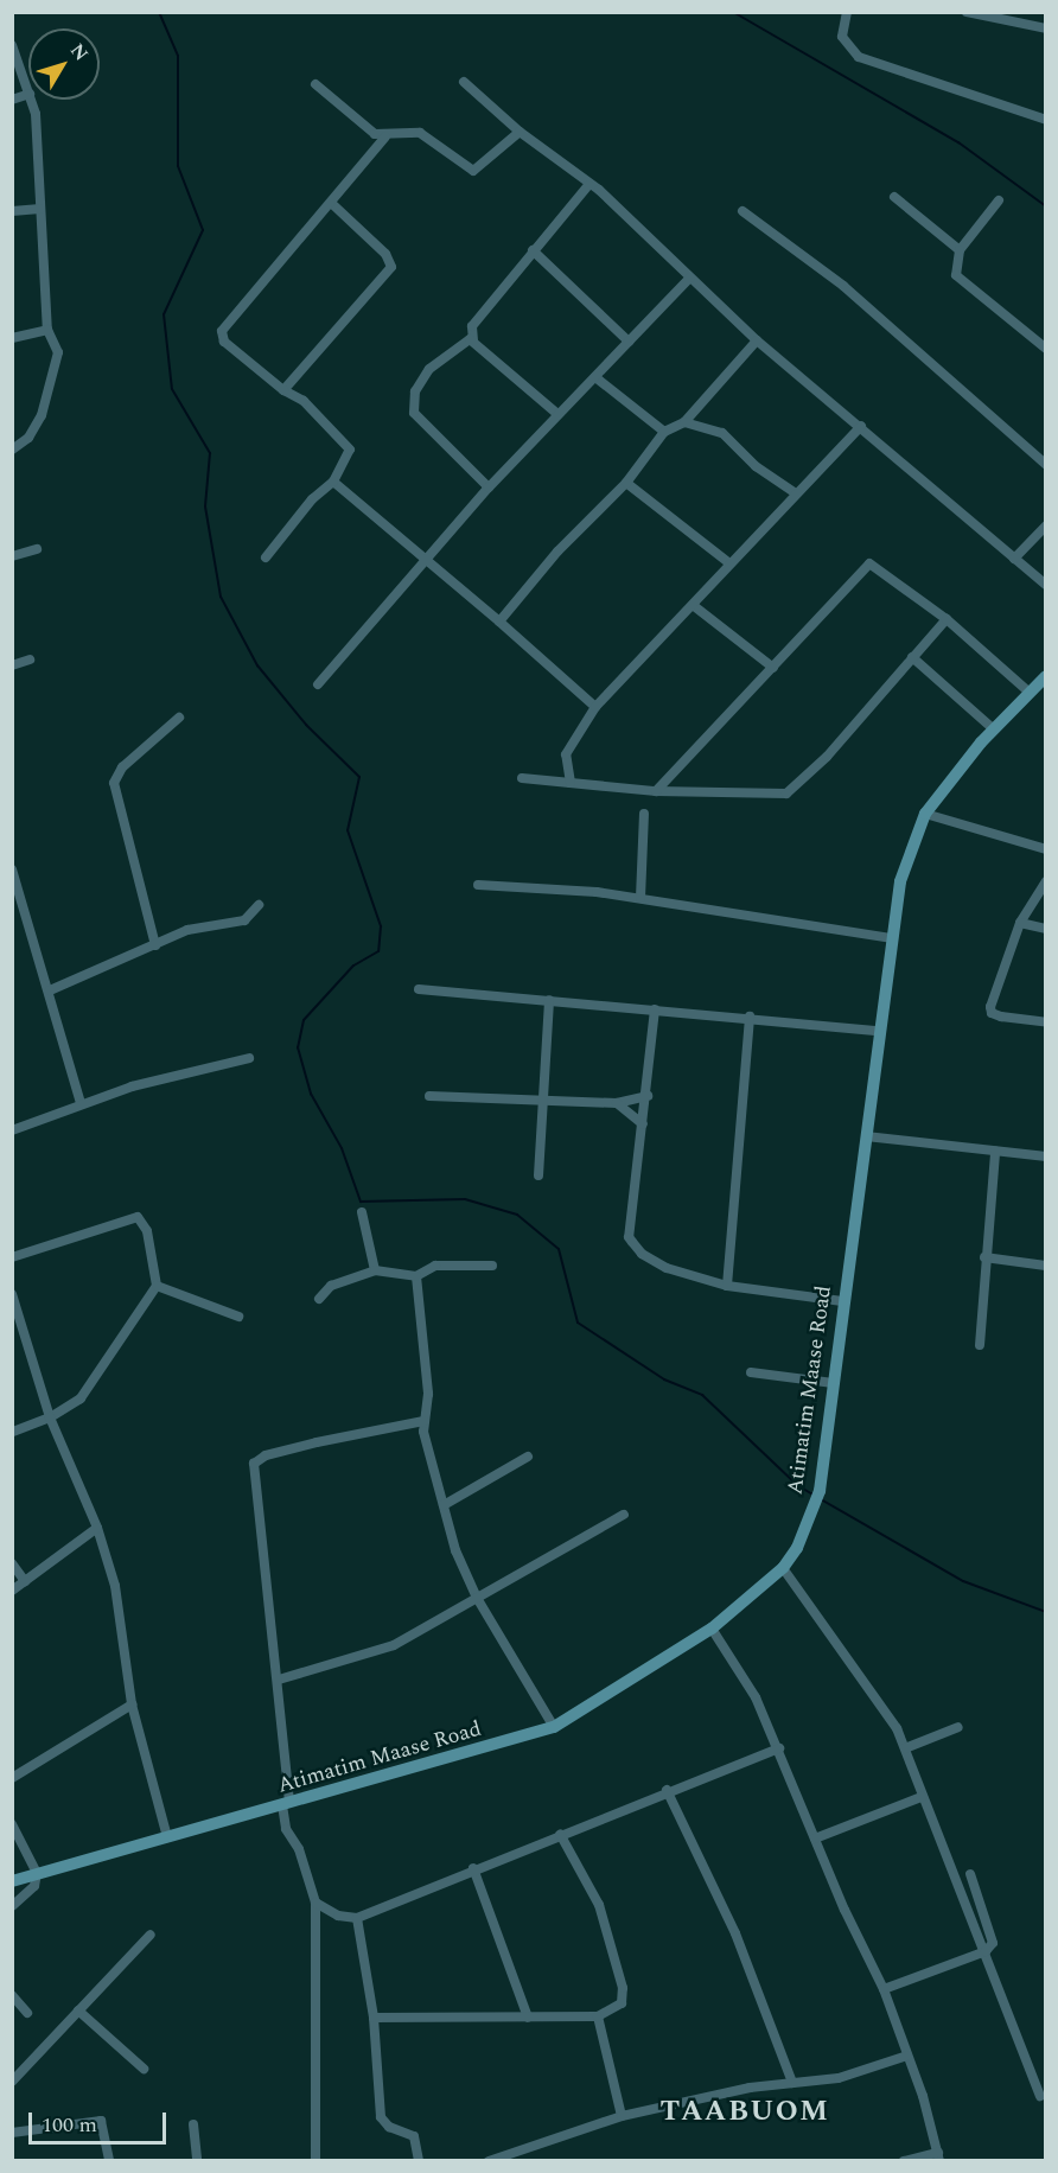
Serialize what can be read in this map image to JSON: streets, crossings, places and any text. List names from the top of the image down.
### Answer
{
  "streets": {
    "main road": ["Atimatim Maase Road"]
  },
  "districts": ["TAABUOM"],
  "scale_bar": "100 m",
  "north": "top right"
}
